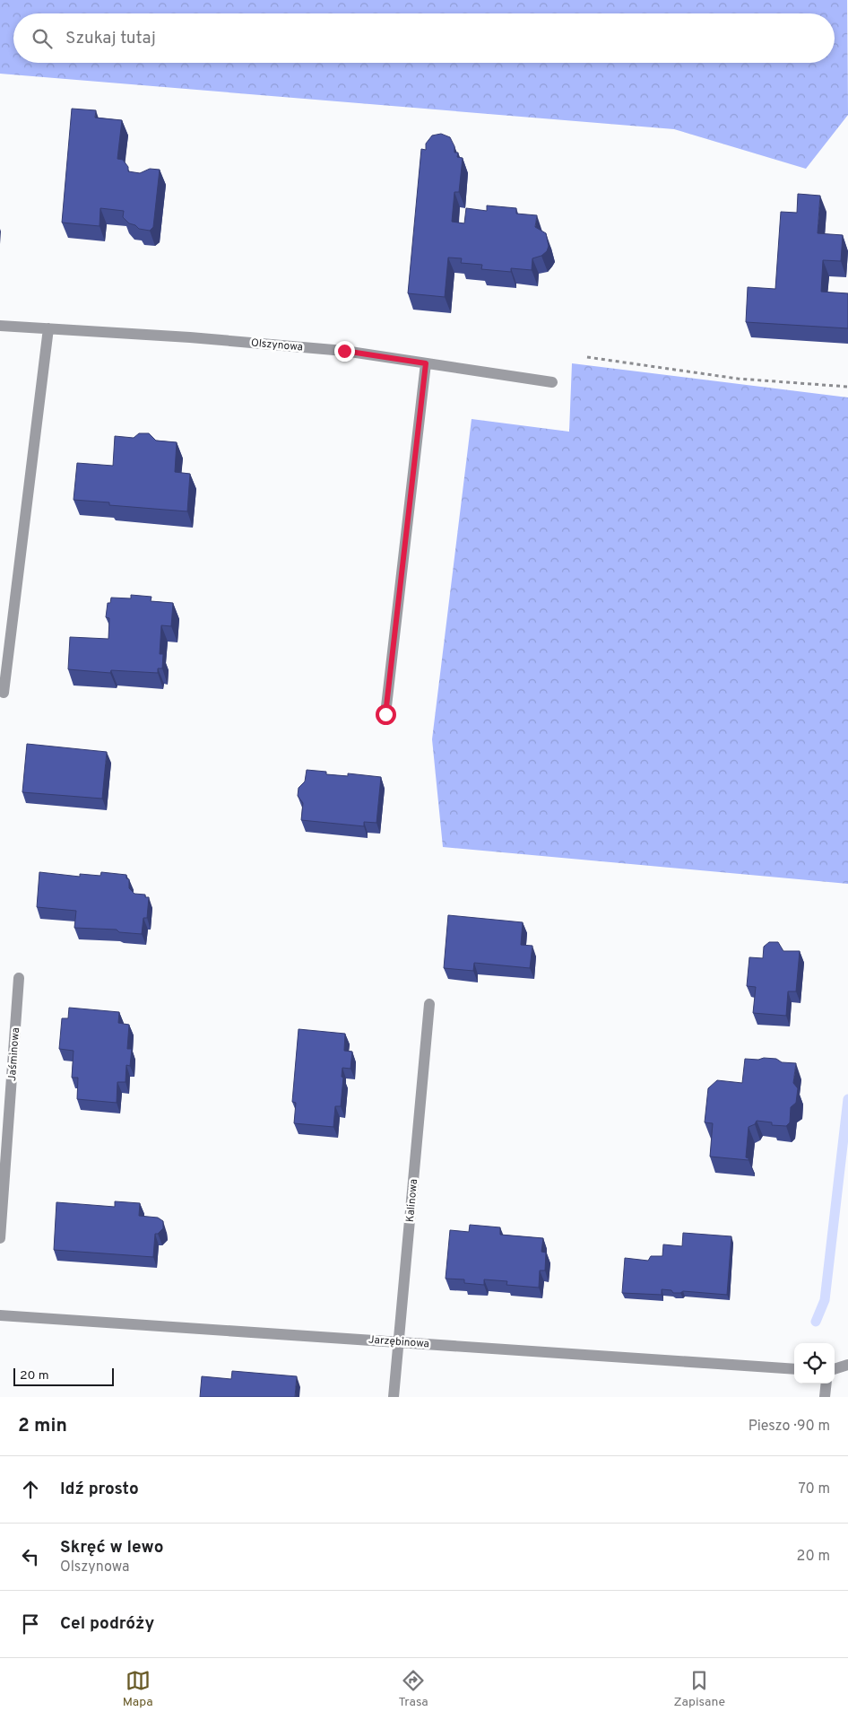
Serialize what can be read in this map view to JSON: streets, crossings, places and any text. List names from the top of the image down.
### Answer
{
  "streets": {
    "street": [
      "Olszynowa",
      "Jaśminowa",
      "Kalinowa",
      "Jarzębinowa"
    ]
  },
  "crossings": [
    ["Kalinowa", "Jarzębinowa"]
  ],
  "scale_bar": "20 m",
  "page": {
    "search": "Szukaj tutaj",
    "scale": "20 m",
    "heading": ["2 min", "Pieszo · 90 m"],
    "list": [
      ["Idź prosto", "70 m"],
      ["Skręć w lewo", "Olszynowa", "20 m"],
      "Cel podróży"
    ],
    "nav": ["Mapa", "Trasa", "Zapisane"]
  }
}
